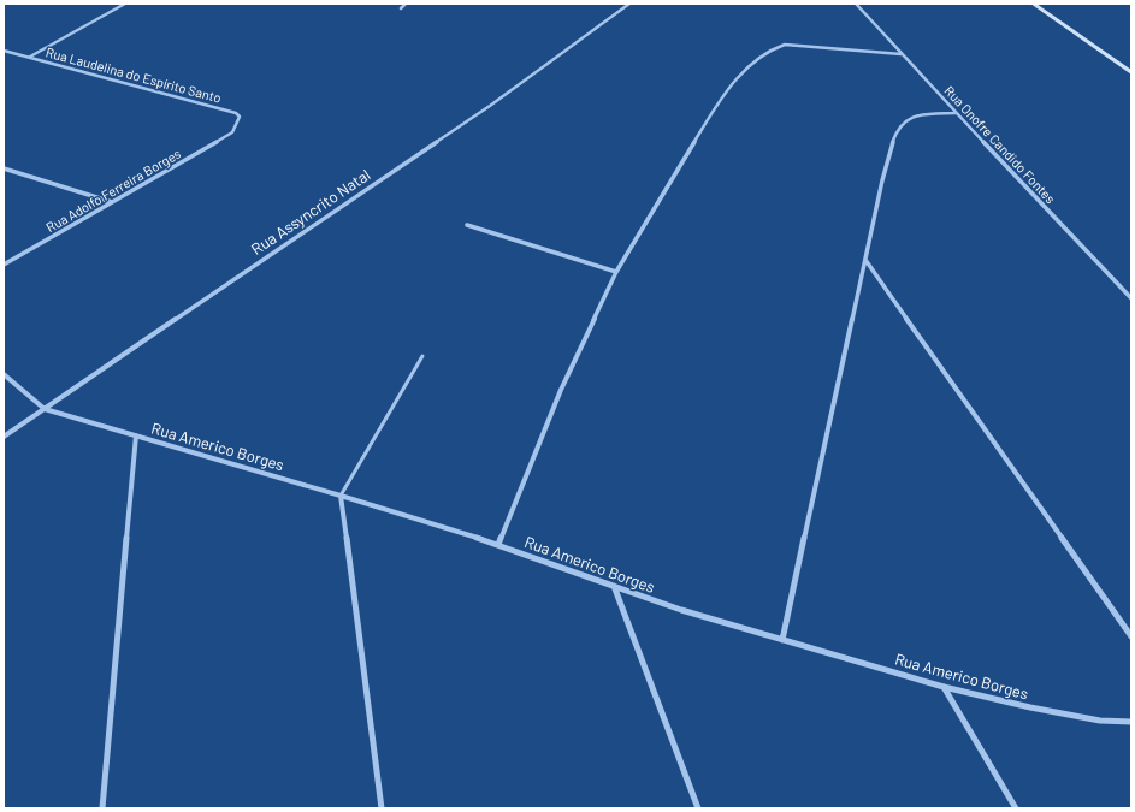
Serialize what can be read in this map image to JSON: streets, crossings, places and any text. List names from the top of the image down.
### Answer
{
  "streets": {
    "street": [
      "Rua Laudelina do Espírito Santo",
      "Rua Onofre Candido Fontes",
      "Rua Adolfo Ferreira Borges",
      "Rua Assyncrito Natal",
      "Rua Americo Borges"
    ]
  },
  "crossings": [
    ["Rua Laudelina do Espírito Santo", "Rua Adolfo Ferreira Borges"],
    ["Rua Assyncrito Natal", "Rua Americo Borges"]
  ]
}
